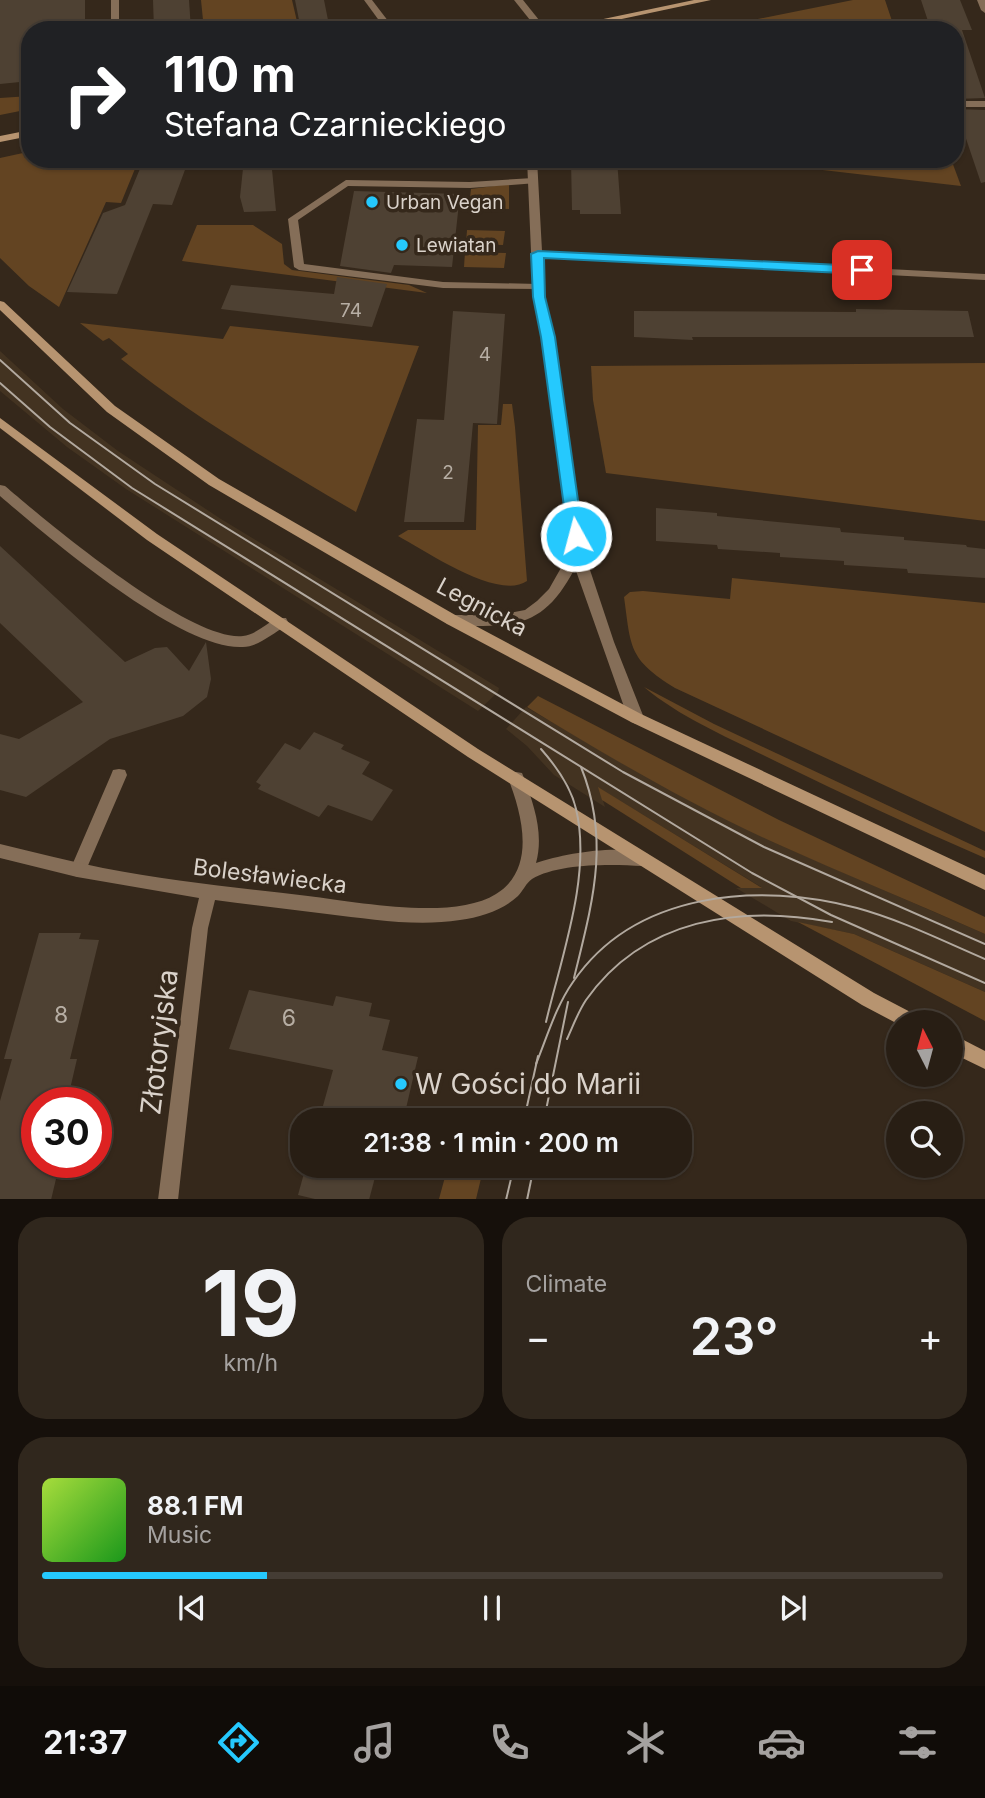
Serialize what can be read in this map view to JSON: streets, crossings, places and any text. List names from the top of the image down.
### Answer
{
  "streets": {
    "main road": ["Legnicka"],
    "street": ["Bolesławiecka", "Złotoryjska"]
  },
  "crossings": [
    ["Bolesławiecka", "Złotoryjska"]
  ],
  "places": ["Urban Vegan", "Lewiatan", "W Gości do Marii"],
  "house_numbers": [
    "74",
    "4",
    "2",
    "8",
    "6"
  ],
  "north": "top",
  "page": {
    "turn": ["110 m", "Stefana Czarnieckiego"],
    "limit": "30",
    "trip": "21:38 · 1 min · 200 m",
    "tile": [
      ["19", "km/h"],
      "Climate"
    ],
    "heat": ["−", "23°", "+"],
    "song": ["88.1 FM", "Music"],
    "tabs": "21:37"
  }
}
